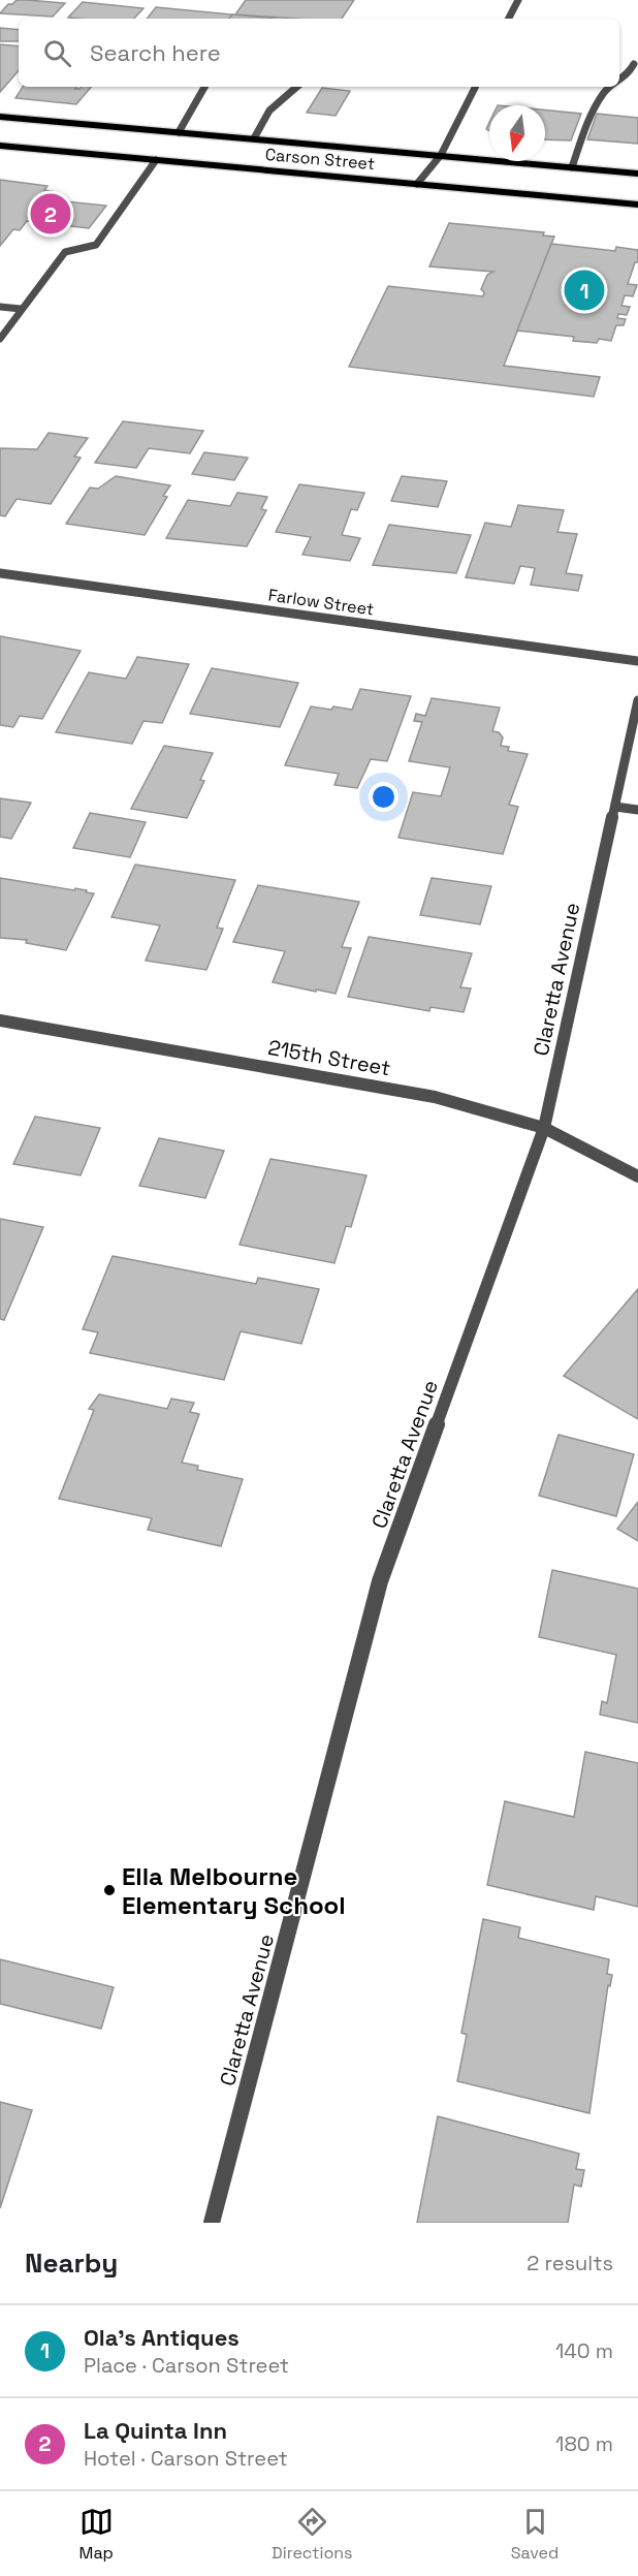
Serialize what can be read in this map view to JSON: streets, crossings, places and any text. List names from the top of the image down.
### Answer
{
  "streets": {
    "main road": ["Carson Street"],
    "street": ["Farlow Street", "Claretta Avenue", "215th Street"]
  },
  "crossings": [
    ["Claretta Avenue", "215th Street"]
  ],
  "places": ["Ella Melbourne Elementary School"],
  "north": "bottom",
  "page": {
    "search": "Search here",
    "pins": ["2", "1"],
    "heading": ["Nearby", "2 results"],
    "list": [
      {
        "mark": "1",
        "name": "Ola's Antiques",
        "note": "Place · Carson Street",
        "value": "140 m"
      },
      {
        "mark": "2",
        "name": "La Quinta Inn",
        "note": "Hotel · Carson Street",
        "value": "180 m"
      }
    ],
    "nav": ["Map", "Directions", "Saved"]
  }
}
